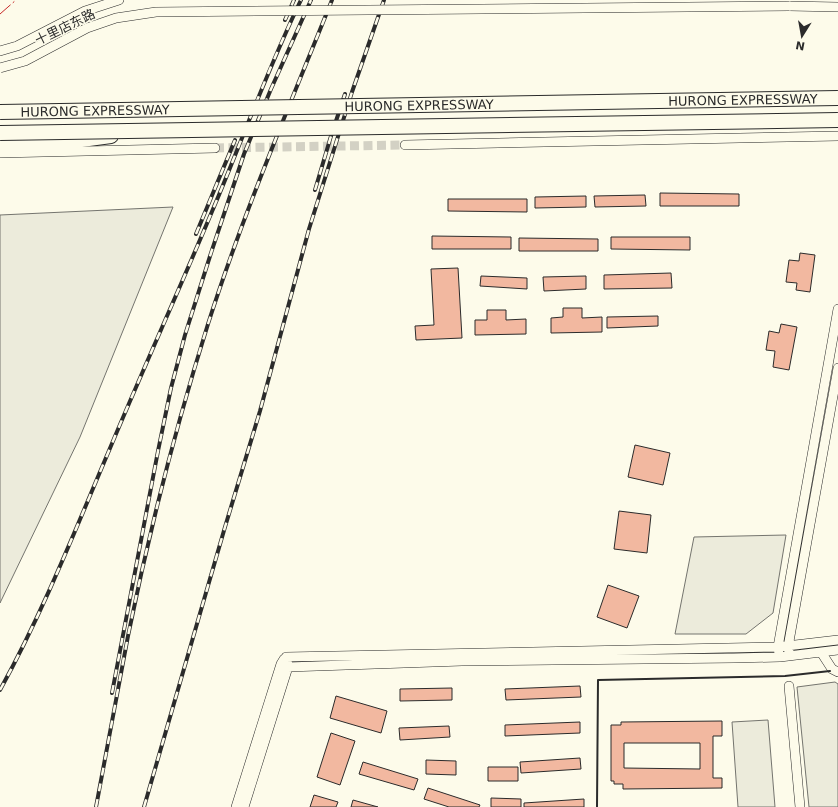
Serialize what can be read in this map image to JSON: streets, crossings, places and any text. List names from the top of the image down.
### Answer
{
  "streets": {
    "highway": ["HURONG EXPRESSWAY"],
    "street": ["十里店东路"]
  },
  "north": "bottom"
}
